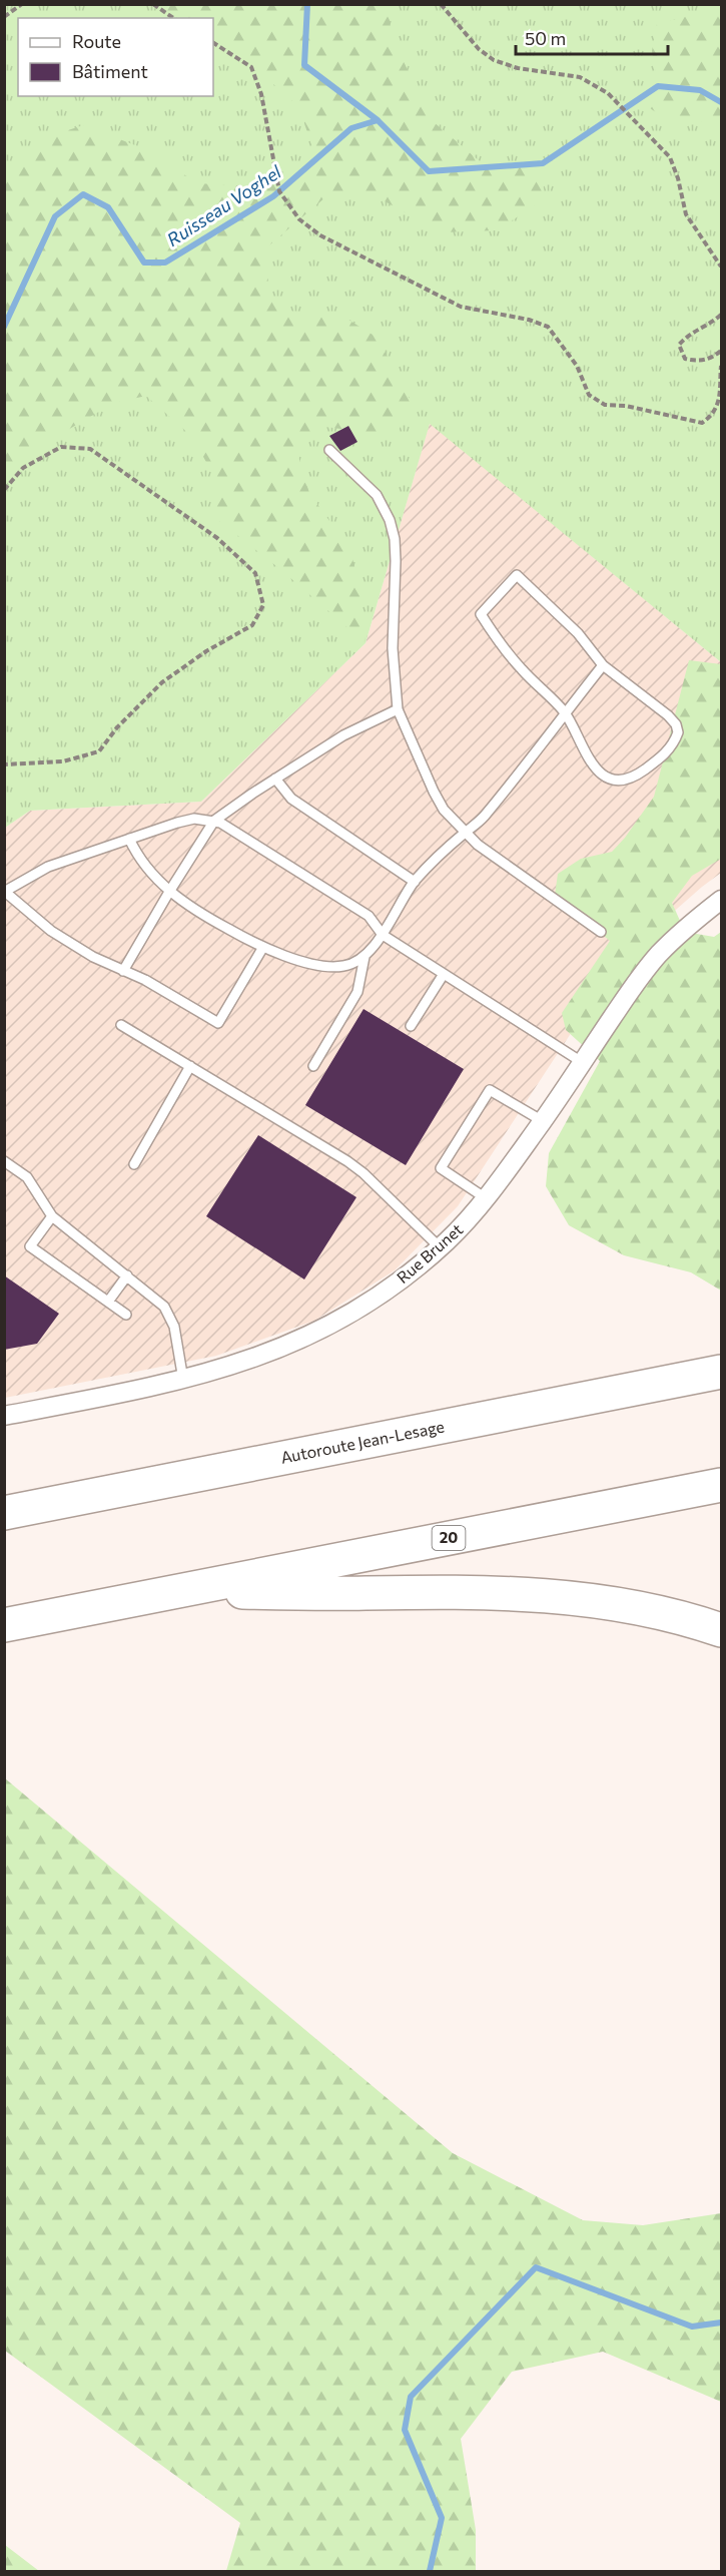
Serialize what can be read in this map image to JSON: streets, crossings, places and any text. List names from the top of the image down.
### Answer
{
  "streets": {
    "highway": ["Autoroute Jean-Lesage", "20"],
    "street": ["Rue Brunet"]
  },
  "water": ["Ruisseau Voghel"],
  "legend": ["Route", "Bâtiment"],
  "scale_bar": "50 m"
}
